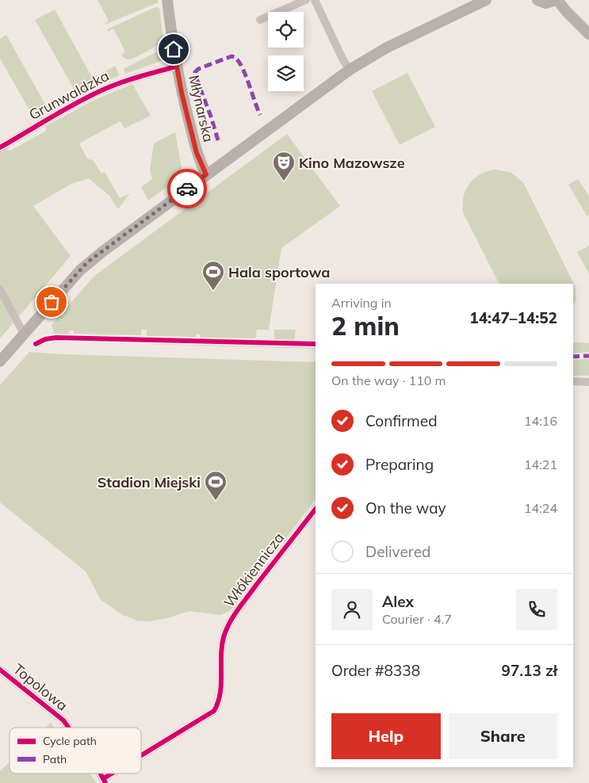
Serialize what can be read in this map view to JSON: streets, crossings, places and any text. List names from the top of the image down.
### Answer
{
  "streets": {
    "main road": ["Młynarska"],
    "street": ["Grunwaldzka", "Włókiennicza", "Topolowa"]
  },
  "crossings": [
    ["Grunwaldzka", "Młynarska"]
  ],
  "places": {
    "theatre": ["Kino Mazowsze"],
    "sports": ["Hala sportowa", "Stadion Miejski"]
  },
  "legend": ["Cycle path", "Path"],
  "page": {
    "heading": ["2 min", "Arriving in", "14:47–14:52"],
    "panel": [
      "Alex",
      "Courier · 4.7",
      "Order #8338",
      "97.13 zł"
    ],
    "bar": "On the way · 110 m",
    "list": [
      ["Confirmed", "14:16"],
      ["Preparing", "14:21"],
      ["On the way", "14:24"],
      "Delivered"
    ],
    "buttons": ["Help", "Share"]
  }
}
